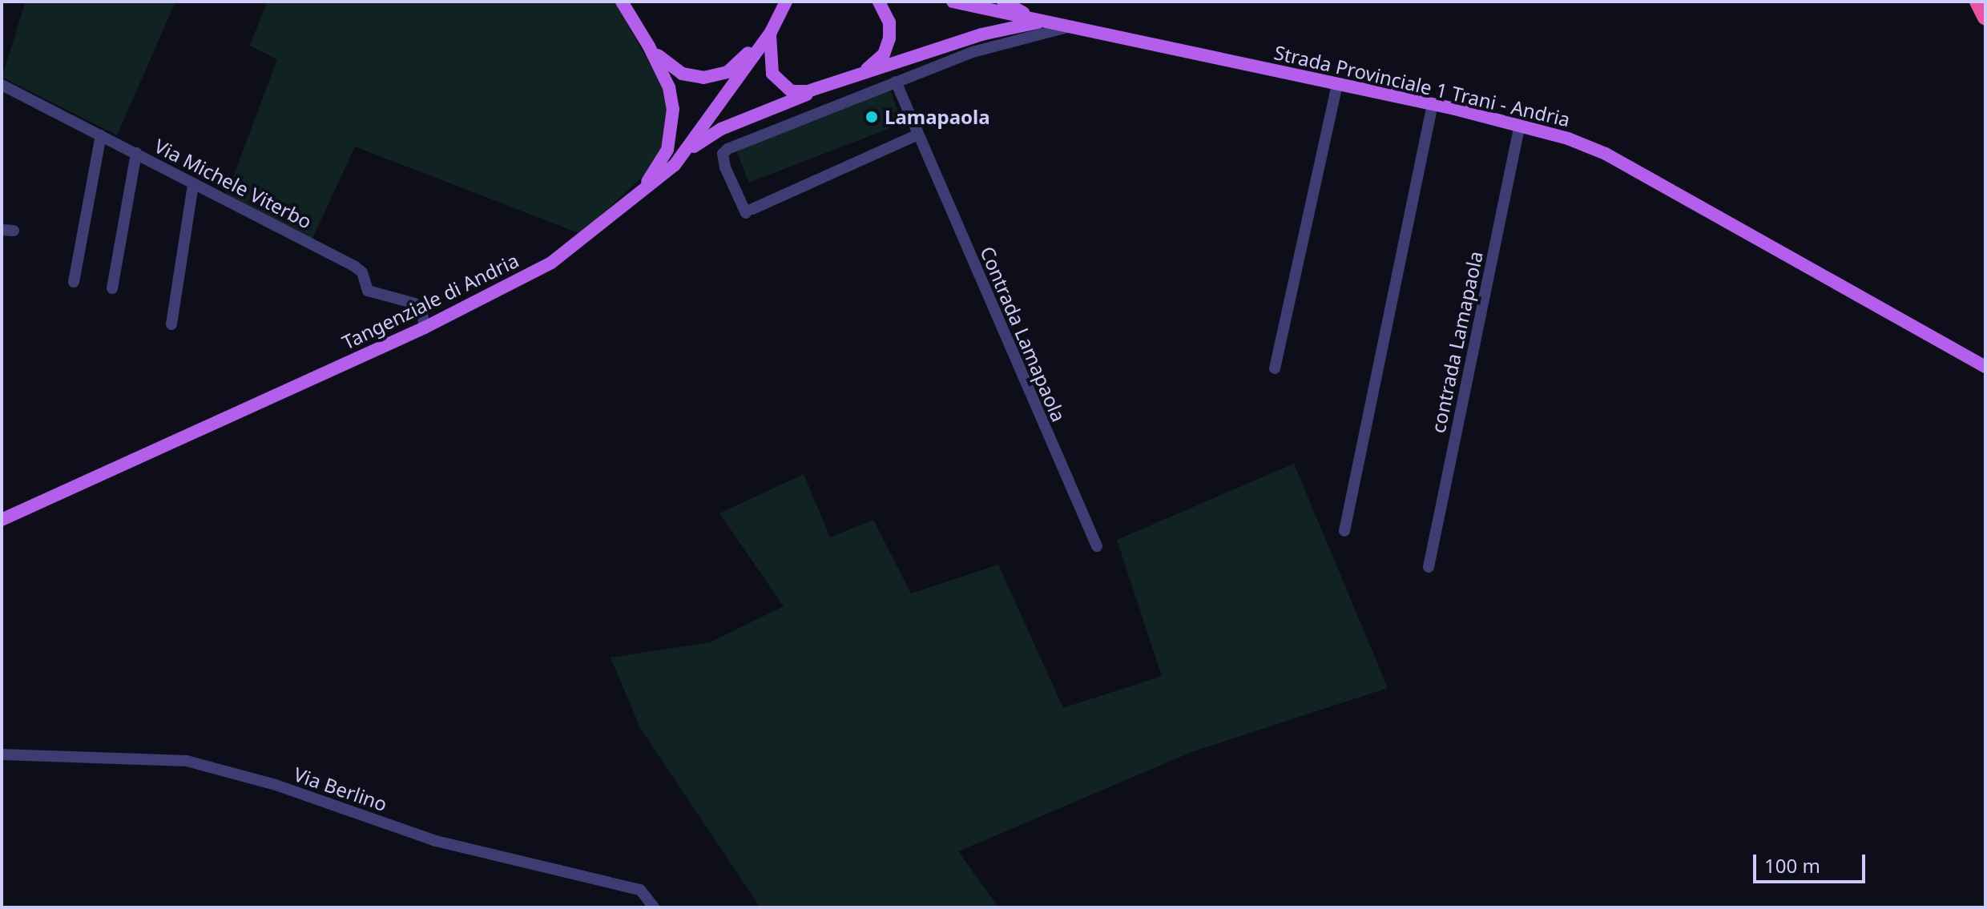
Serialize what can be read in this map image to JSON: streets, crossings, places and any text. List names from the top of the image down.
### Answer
{
  "streets": {
    "main road": ["Strada Provinciale 1 Trani - Andria", "Tangenziale di Andria"],
    "street": [
      "Via Michele Viterbo",
      "Contrada Lamapaola",
      "contrada Lamapaola",
      "Via Berlino"
    ]
  },
  "crossings": [
    ["Strada Provinciale 1 Trani - Andria", "contrada Lamapaola"],
    ["Via Michele Viterbo", "Tangenziale di Andria"]
  ],
  "places": ["Lamapaola"],
  "scale_bar": "100 m"
}
